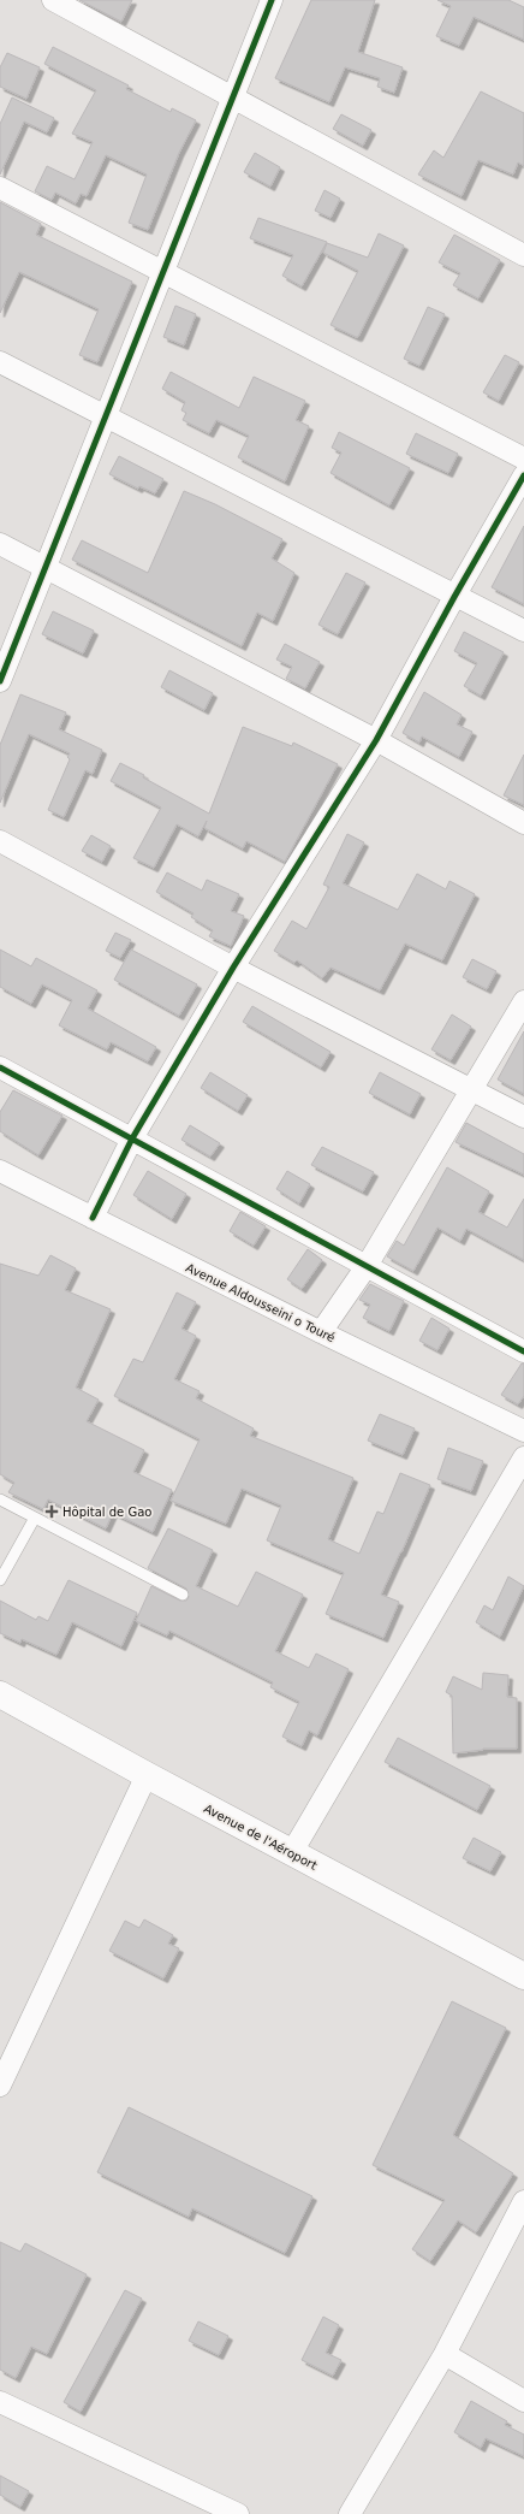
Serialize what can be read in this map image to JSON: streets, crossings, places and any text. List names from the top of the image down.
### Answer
{
  "streets": {
    "main road": ["Avenue de l'Aéroport"],
    "street": ["Avenue Aldousseini o Touré"]
  },
  "places": {
    "health": ["Hôpital de Gao"]
  }
}
